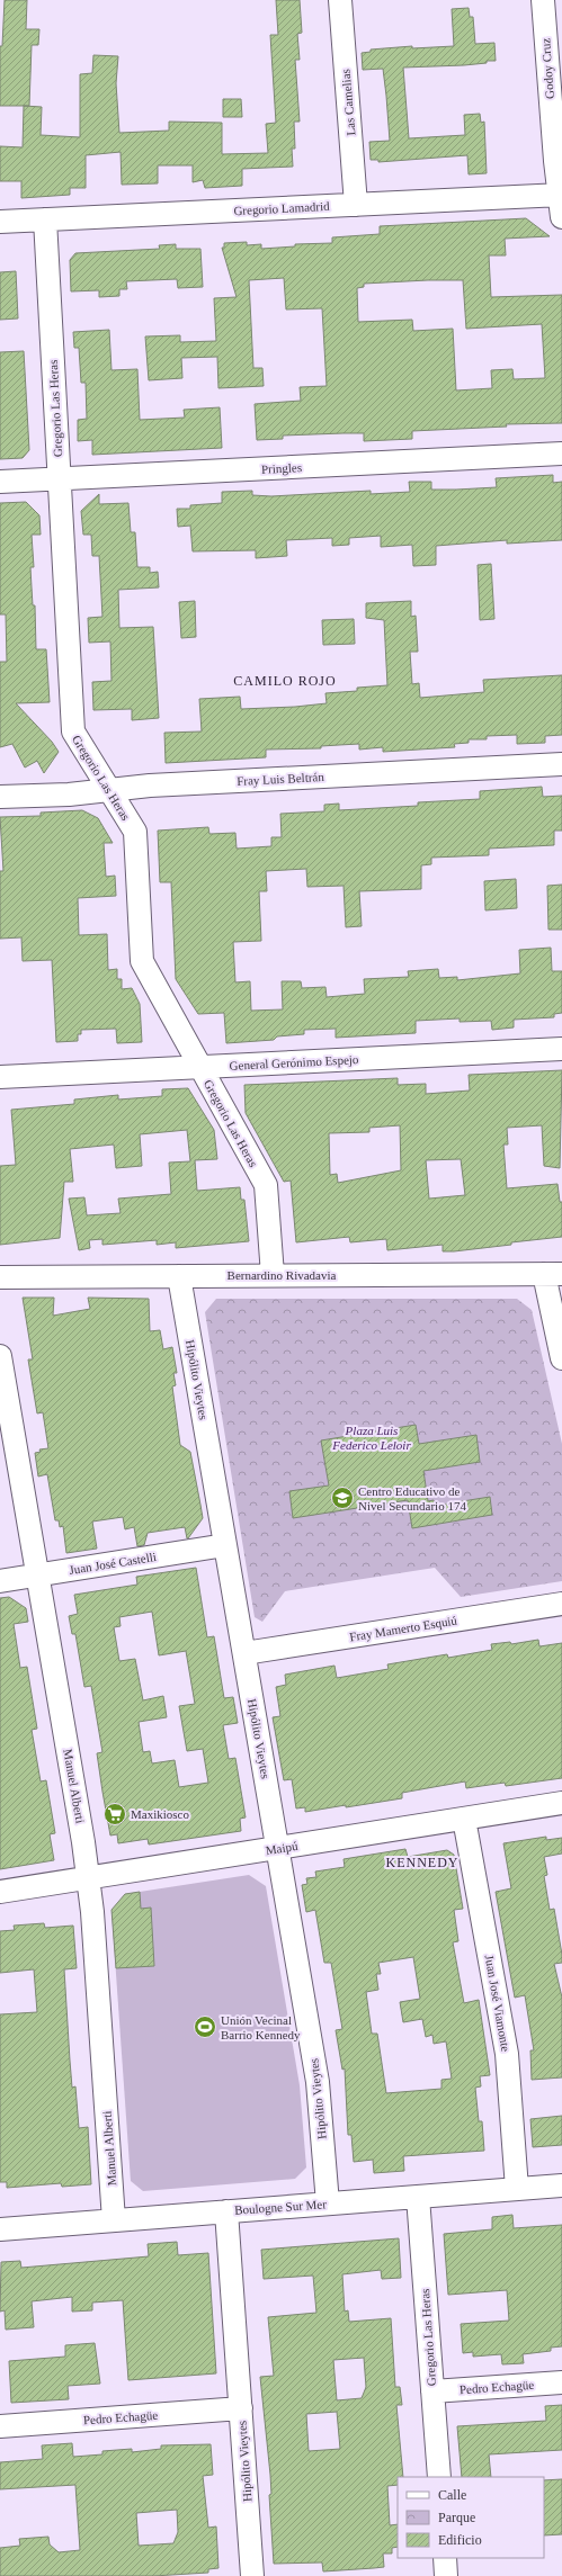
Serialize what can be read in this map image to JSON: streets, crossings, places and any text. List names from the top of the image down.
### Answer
{
  "streets": {
    "street": [
      "Godoy Cruz",
      "Las Camelias",
      "Gregorio Lamadrid",
      "Gregorio Las Heras",
      "Pringles",
      "Fray Luis Beltrán",
      "General Gerónimo Espejo",
      "Bernardino Rivadavia",
      "Hipólito Vieytes",
      "Juan José Castelli",
      "Fray Mamerto Esquiú",
      "Manuel Alberti",
      "Maipú",
      "Juan José Viamonte",
      "Boulogne Sur Mer",
      "Pedro Echagüe"
    ]
  },
  "crossings": [
    ["Godoy Cruz", "Gregorio Lamadrid"],
    ["Las Camelias", "Gregorio Lamadrid"],
    ["Gregorio Lamadrid", "Gregorio Las Heras"],
    ["Gregorio Las Heras", "Pringles"],
    ["Gregorio Las Heras", "Fray Luis Beltrán"],
    ["Gregorio Las Heras", "General Gerónimo Espejo"],
    ["Gregorio Las Heras", "Bernardino Rivadavia"],
    ["Gregorio Las Heras", "Boulogne Sur Mer"],
    ["Gregorio Las Heras", "Pedro Echagüe"],
    ["Bernardino Rivadavia", "Hipólito Vieytes"],
    ["Hipólito Vieytes", "Juan José Castelli"],
    ["Hipólito Vieytes", "Fray Mamerto Esquiú"],
    ["Hipólito Vieytes", "Maipú"],
    ["Hipólito Vieytes", "Boulogne Sur Mer"],
    ["Hipólito Vieytes", "Pedro Echagüe"],
    ["Juan José Castelli", "Manuel Alberti"],
    ["Manuel Alberti", "Maipú"],
    ["Manuel Alberti", "Boulogne Sur Mer"],
    ["Maipú", "Juan José Viamonte"],
    ["Juan José Viamonte", "Boulogne Sur Mer"]
  ],
  "districts": ["CAMILO ROJO", "KENNEDY"],
  "parks": ["Plaza Luis Federico Leloir"],
  "places": {
    "school or university": ["Centro Educativo de Nivel Secundario 174"],
    "supermarket": ["Maxikiosco"],
    "sports": ["Unión Vecinal Barrio Kennedy"]
  },
  "legend": ["Calle", "Parque", "Edificio"]
}
